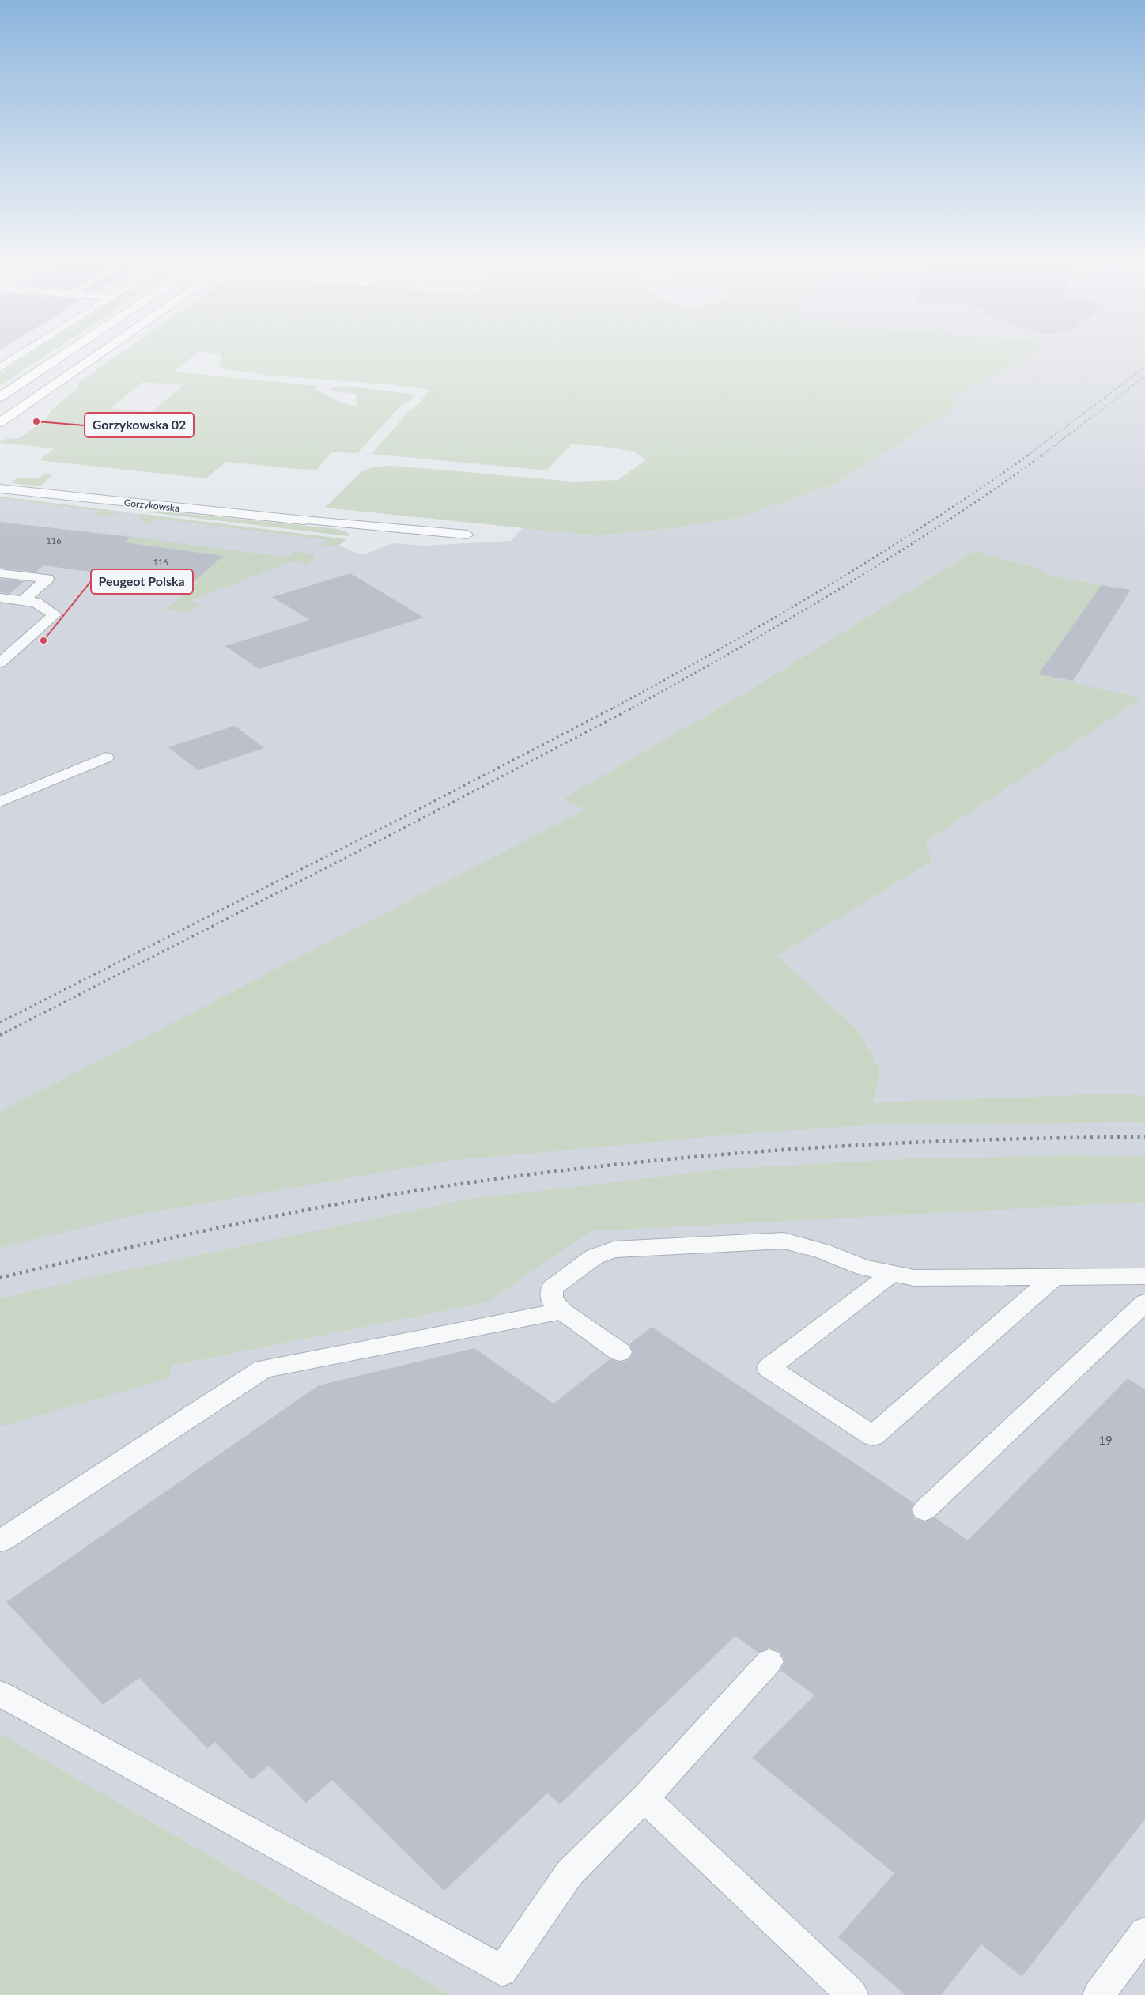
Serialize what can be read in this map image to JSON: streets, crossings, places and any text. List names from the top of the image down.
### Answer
{
  "streets": {
    "street": ["Gorzykowska"]
  },
  "places": ["Gorzykowska 02", "Peugeot Polska"],
  "house_numbers": ["116", "116", "19"]
}
